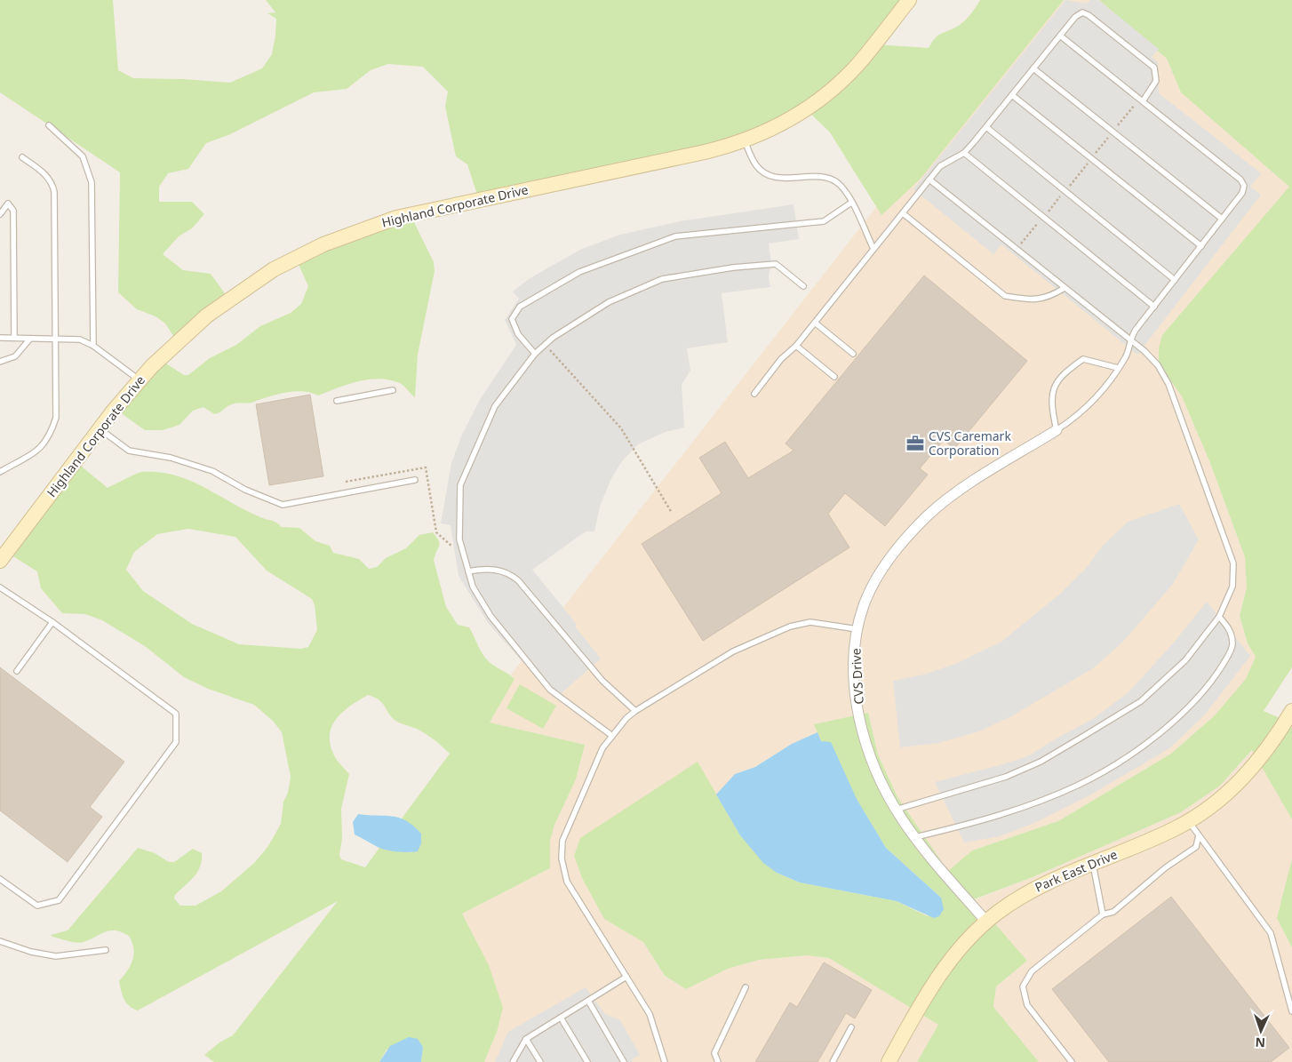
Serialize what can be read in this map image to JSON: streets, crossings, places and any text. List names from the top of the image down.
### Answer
{
  "streets": {
    "street": ["Highland Corporate Drive", "CVS Drive", "Park East Drive"]
  },
  "crossings": [
    ["CVS Drive", "Park East Drive"]
  ],
  "places": {
    "office": ["CVS Caremark Corporation"]
  },
  "north": "bottom"
}
